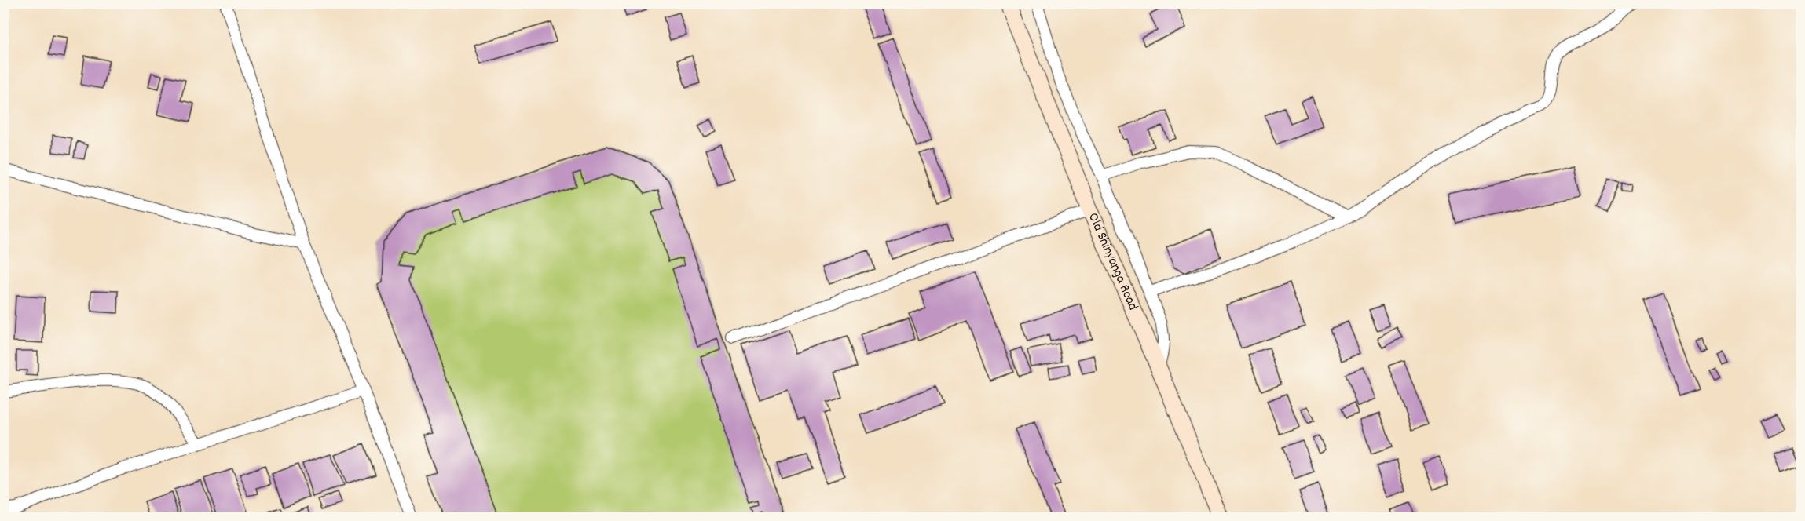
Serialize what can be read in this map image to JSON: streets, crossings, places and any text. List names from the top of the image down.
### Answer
{
  "streets": {
    "main road": ["Old Shinyanga Road"]
  }
}
